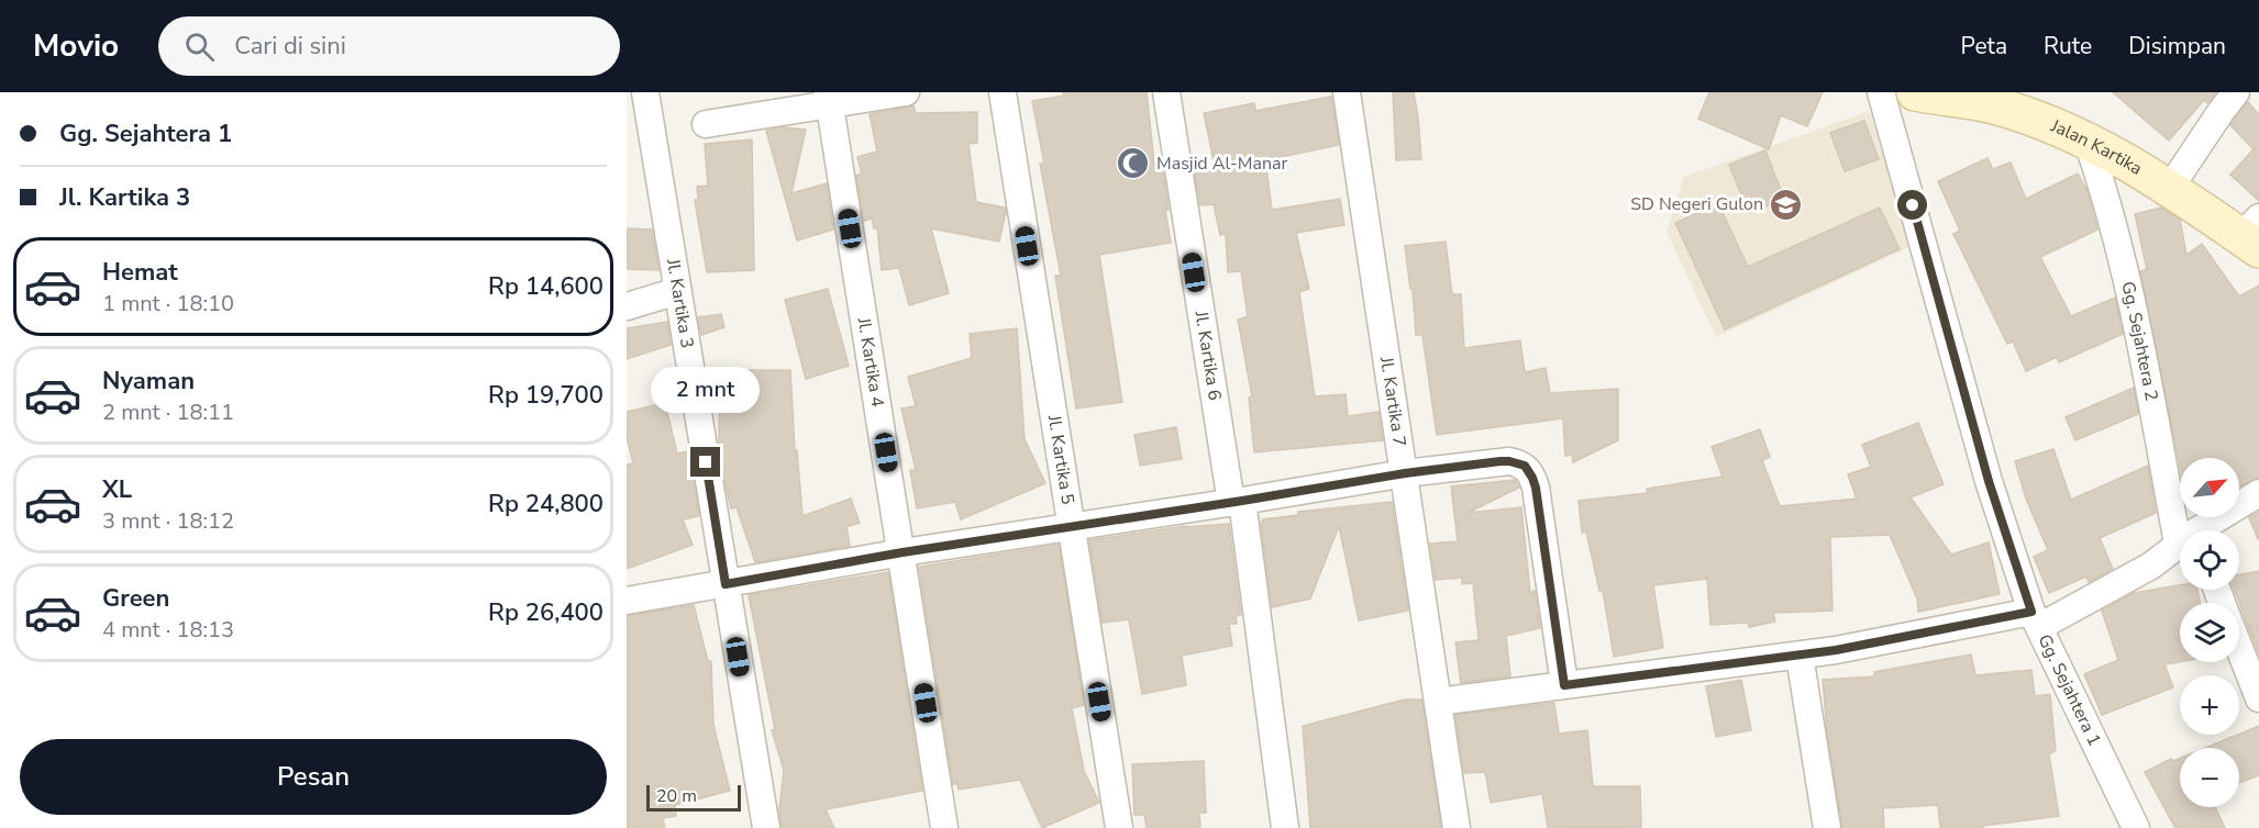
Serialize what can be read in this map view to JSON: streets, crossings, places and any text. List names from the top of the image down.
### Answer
{
  "streets": {
    "street": [
      "Jalan Kartika",
      "Jl. Kartika 3",
      "Gg. Sejahtera 2",
      "Jl. Kartika 6",
      "Jl. Kartika 4",
      "Jl. Kartika 7",
      "Jl. Kartika 5",
      "Gg. Sejahtera 1"
    ]
  },
  "crossings": [
    ["Jalan Kartika", "Gg. Sejahtera 2"]
  ],
  "places": {
    "mosque": ["Masjid Al-Manar"],
    "school or university": ["SD Negeri Gulon"]
  },
  "scale_bar": "20 m",
  "north": "top right",
  "page": {
    "header": "Movio",
    "search": "Cari di sini",
    "nav": ["Peta", "Rute", "Disimpan"],
    "banner": ["Gg. Sejahtera 1", "Jl. Kartika 3"],
    "list": [
      {
        "name": "Hemat",
        "note": "1 mnt · 18:10",
        "value": "Rp 14,600"
      },
      {
        "name": "Nyaman",
        "note": "2 mnt · 18:11",
        "value": "Rp 19,700"
      },
      {
        "name": "XL",
        "note": "3 mnt · 18:12",
        "value": "Rp 24,800"
      },
      {
        "name": "Green",
        "note": "4 mnt · 18:13",
        "value": "Rp 26,400"
      }
    ],
    "bubble": "2 mnt",
    "map_buttons": ["+", "−"],
    "buttons": "Pesan",
    "scale": "20 m"
  }
}
